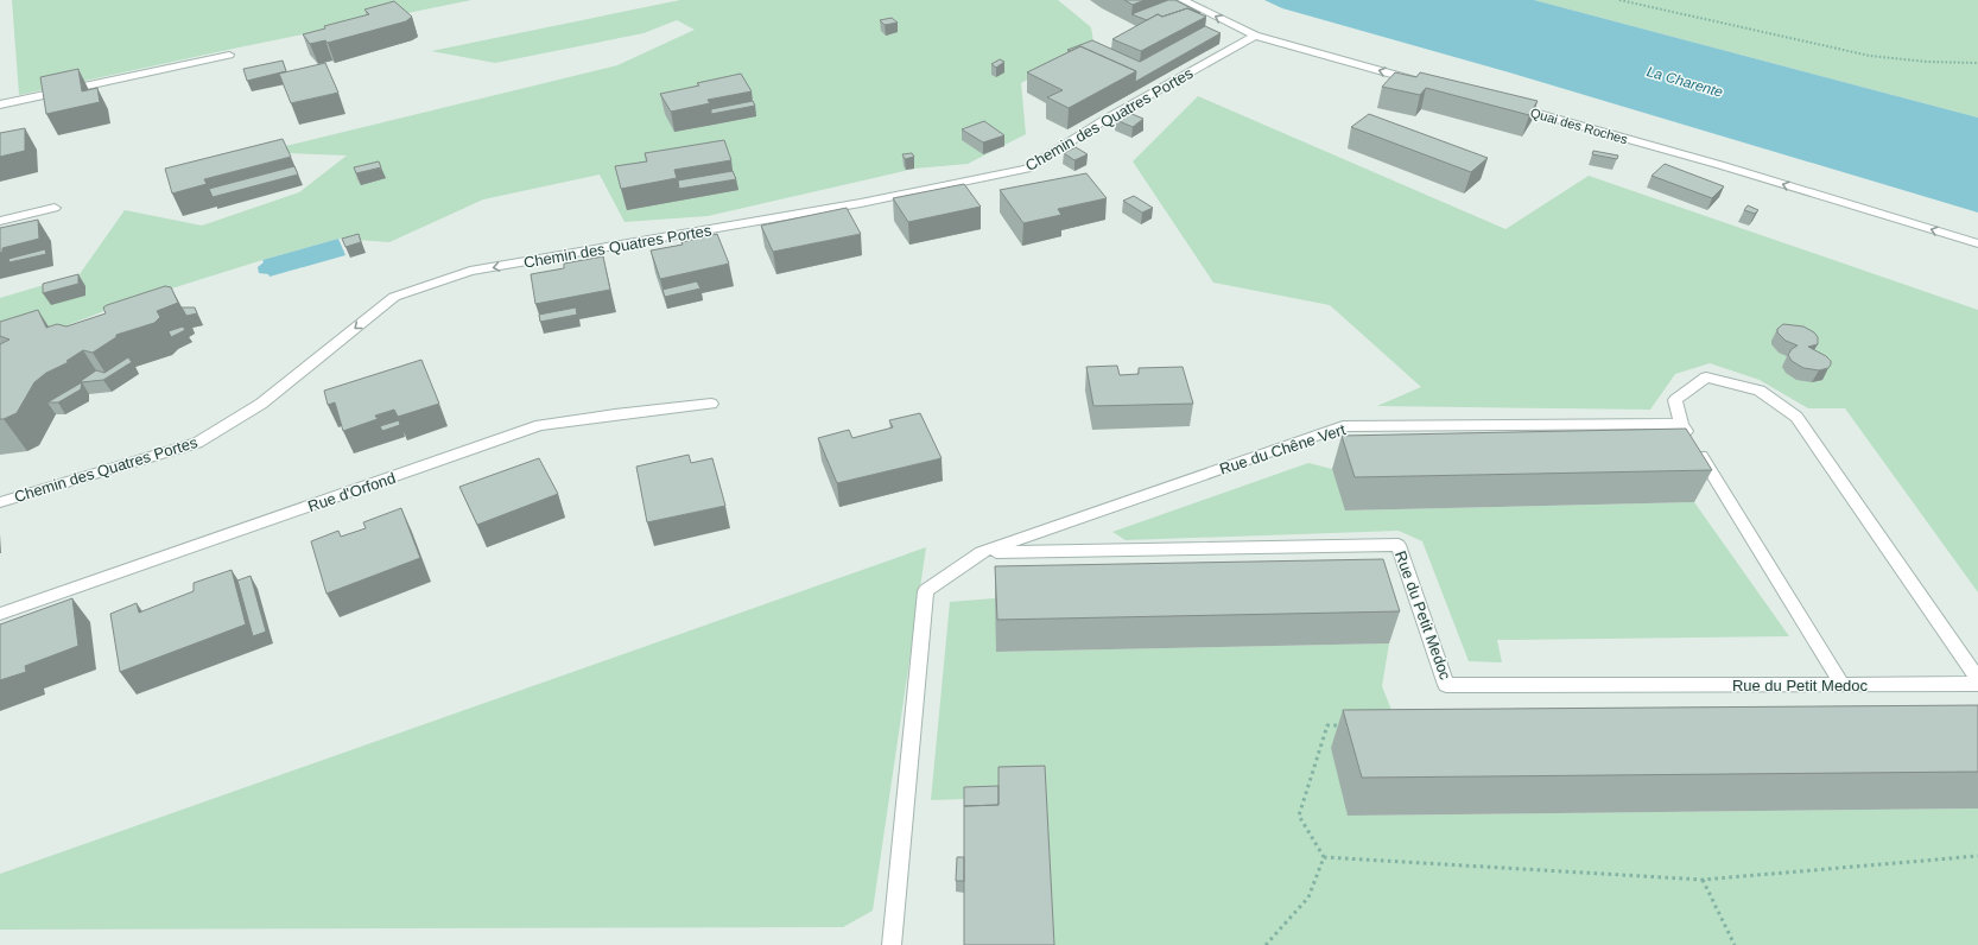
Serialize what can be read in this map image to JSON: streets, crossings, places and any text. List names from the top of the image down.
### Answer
{
  "streets": {
    "street": [
      "Chemin des Quatres Portes",
      "Quai des Roches",
      "Rue du Chêne Vert",
      "Rue d'Orfond",
      "Rue du Petit Medoc"
    ]
  },
  "crossings": [
    ["Rue du Chêne Vert", "Rue du Petit Medoc"]
  ],
  "one_way": ["Chemin des Quatres Portes", "Quai des Roches"],
  "water": ["La Charente"]
}
